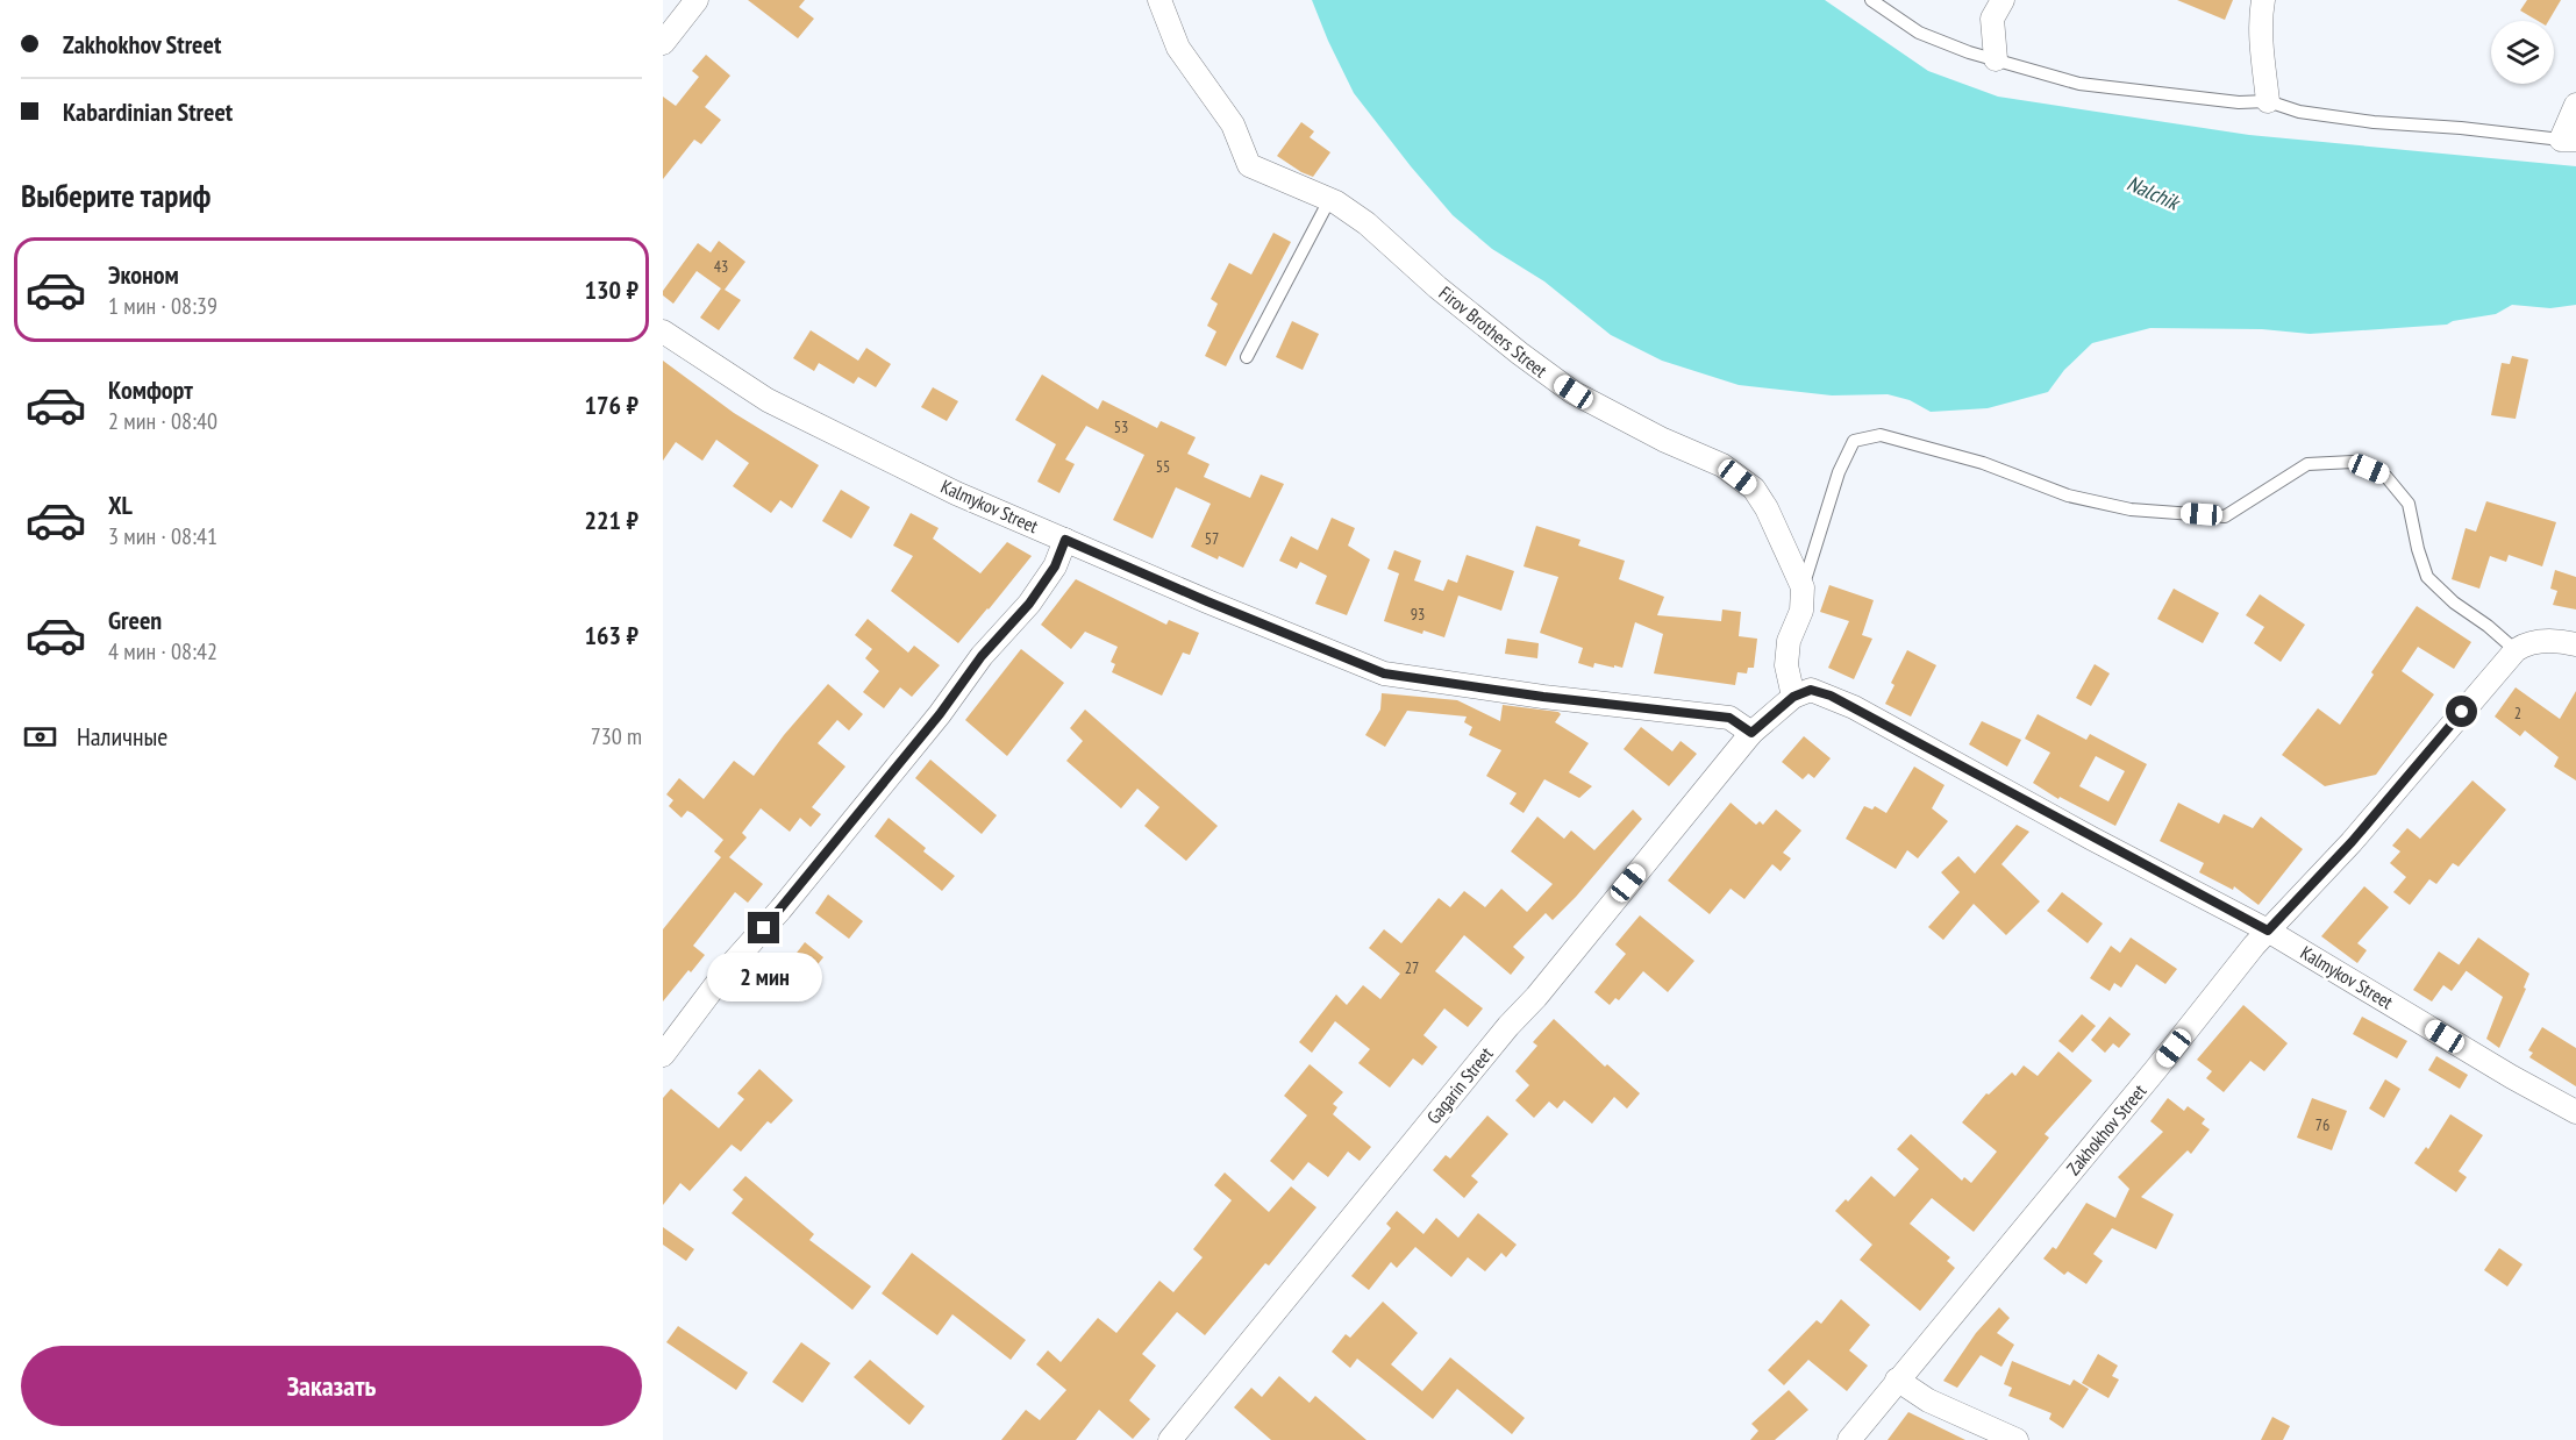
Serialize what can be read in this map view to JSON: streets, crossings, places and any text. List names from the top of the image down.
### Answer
{
  "streets": {
    "street": [
      "Firov Brothers Street",
      "Kalmykov Street",
      "Gagarin Street",
      "Zakhokhov Street"
    ]
  },
  "crossings": [
    ["Kalmykov Street", "Gagarin Street"],
    ["Kalmykov Street", "Zakhokhov Street"]
  ],
  "water": ["Nalchik"],
  "house_numbers": [
    "43",
    "53",
    "55",
    "57",
    "93",
    "2",
    "27",
    "76"
  ],
  "page": {
    "banner": ["Zakhokhov Street", "Kabardinian Street"],
    "heading": "Выберите тариф",
    "list": [
      {
        "name": "Эконом",
        "note": "1 мин · 08:39",
        "value": "130 ₽"
      },
      {
        "name": "Комфорт",
        "note": "2 мин · 08:40",
        "value": "176 ₽"
      },
      {
        "name": "XL",
        "note": "3 мин · 08:41",
        "value": "221 ₽"
      },
      {
        "name": "Green",
        "note": "4 мин · 08:42",
        "value": "163 ₽"
      }
    ],
    "pay": ["Наличные", "730 m"],
    "bubble": "2 мин",
    "buttons": "Заказать"
  }
}
